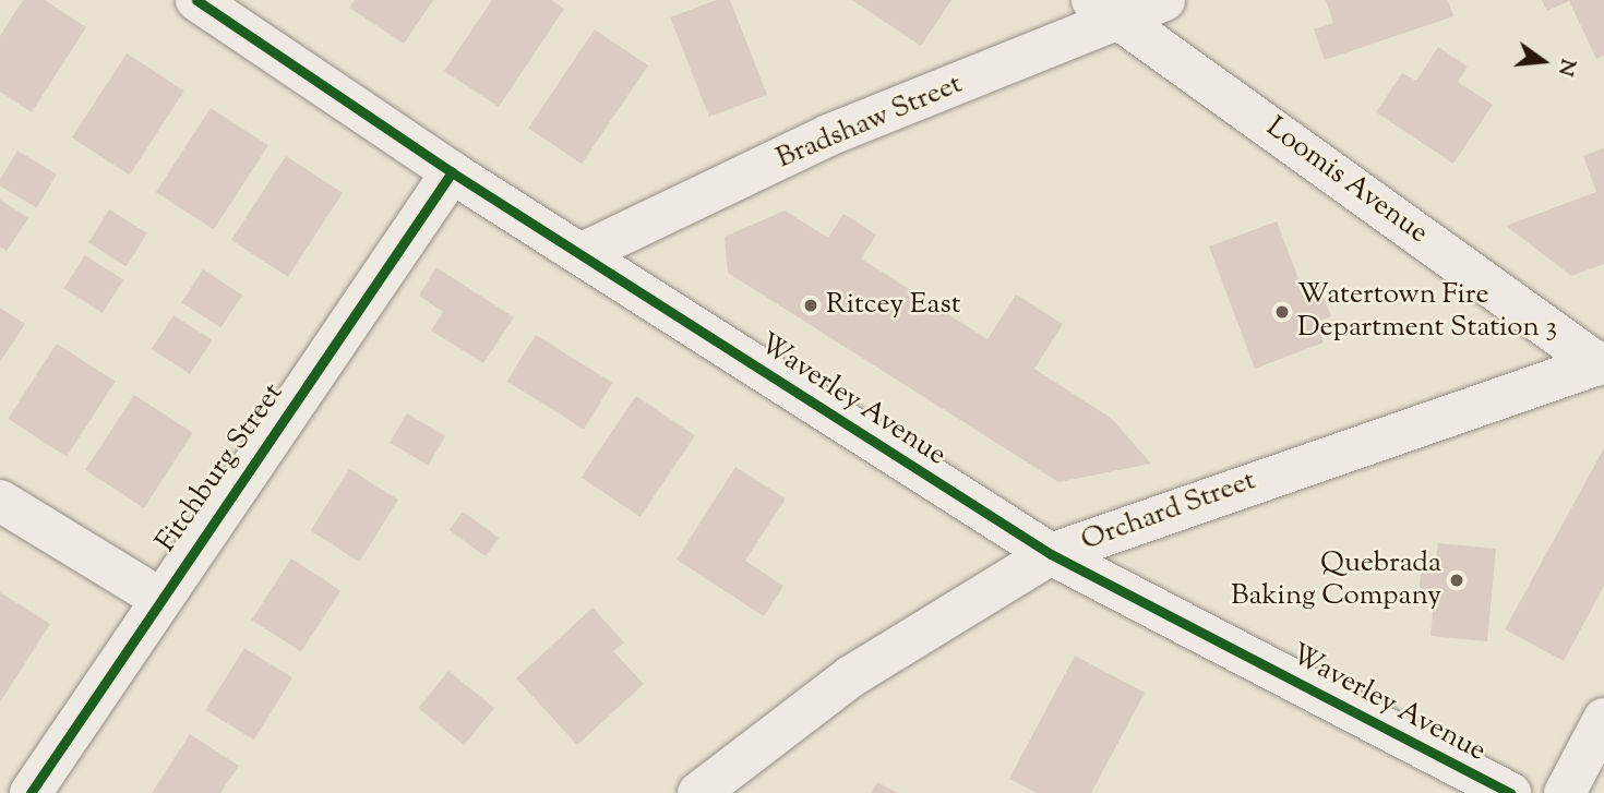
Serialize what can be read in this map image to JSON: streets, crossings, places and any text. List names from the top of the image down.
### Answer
{
  "streets": {
    "street": [
      "Bradshaw Street",
      "Loomis Avenue",
      "Waverley Avenue",
      "Fitchburg Street",
      "Orchard Street"
    ]
  },
  "crossings": [
    ["Bradshaw Street", "Loomis Avenue"],
    ["Bradshaw Street", "Waverley Avenue"],
    ["Loomis Avenue", "Orchard Street"],
    ["Waverley Avenue", "Fitchburg Street"],
    ["Waverley Avenue", "Orchard Street"]
  ],
  "places": ["Ritcey East", "Watertown Fire Department Station 3", "Quebrada Baking Company"],
  "north": "right"
}
